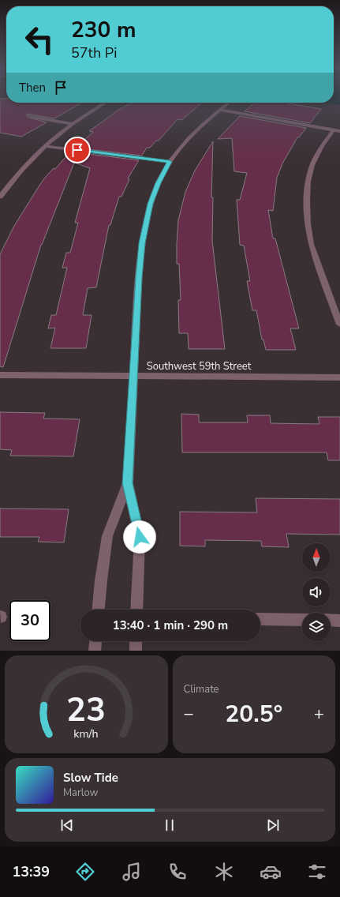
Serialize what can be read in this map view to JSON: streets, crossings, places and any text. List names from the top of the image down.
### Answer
{
  "streets": {
    "street": ["Southwest 59th Street"]
  },
  "north": "top",
  "page": {
    "turn": ["230 m", "57th Pi"],
    "then": "Then",
    "limit": "30",
    "trip": "13:40 · 1 min · 290 m",
    "tile": "Climate",
    "heat": ["−", "20.5°", "+"],
    "song": ["Slow Tide", "Marlow"],
    "tabs": "13:39",
    "gauge": ["23", "km/h"]
  }
}
